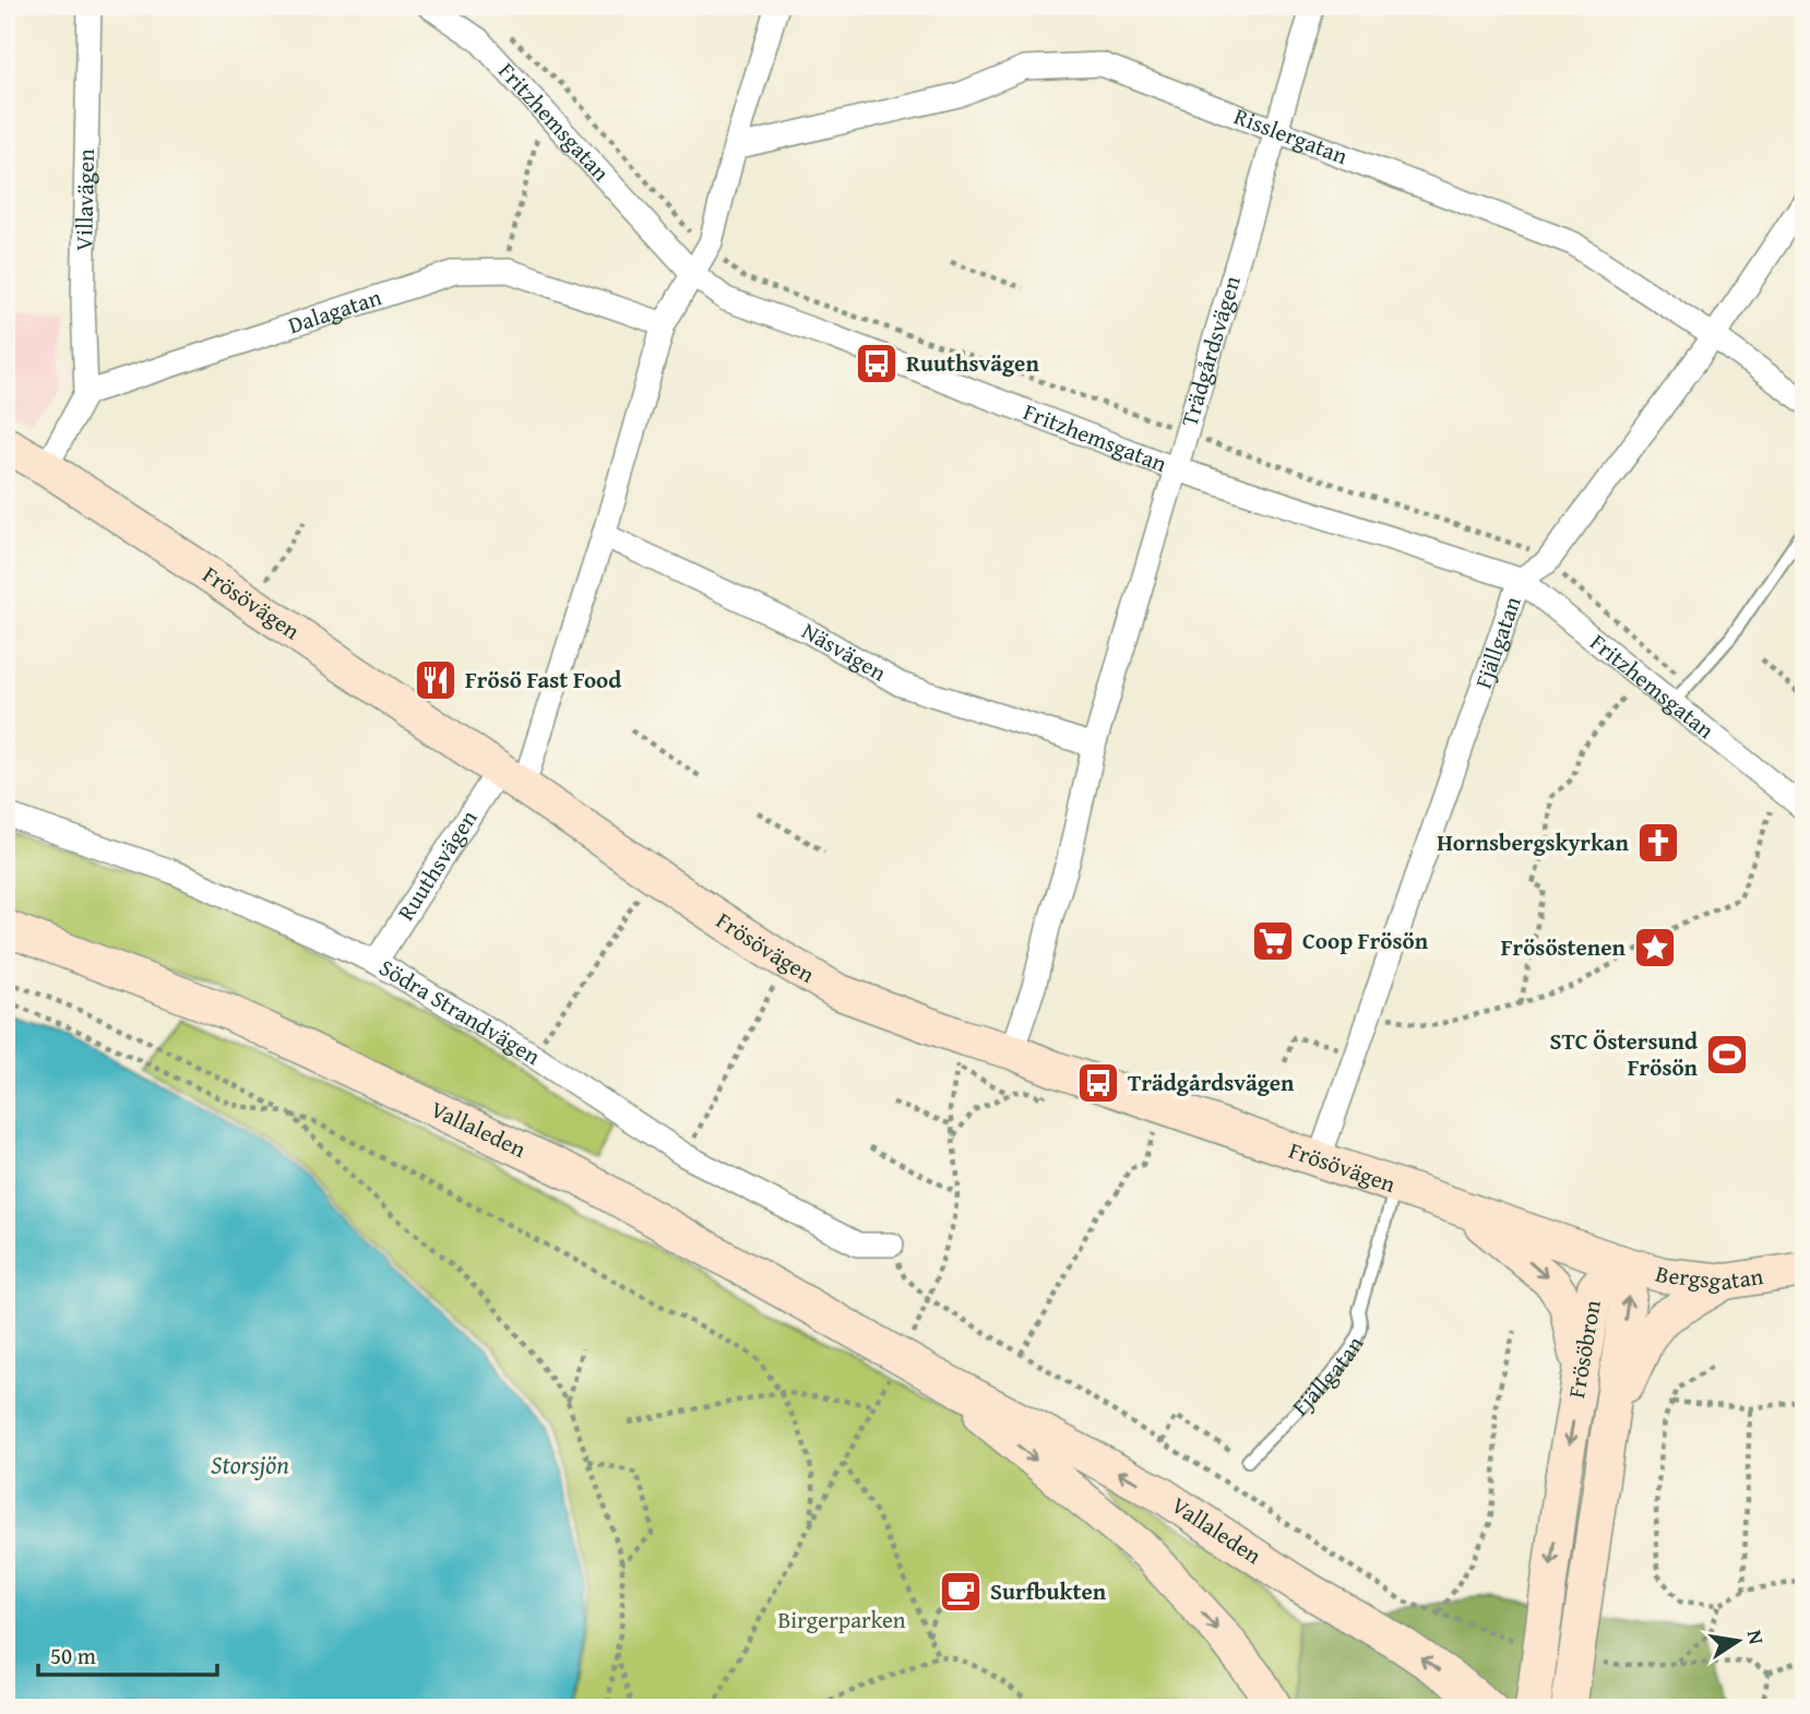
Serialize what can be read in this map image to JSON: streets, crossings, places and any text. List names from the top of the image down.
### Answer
{
  "streets": {
    "street": [
      "Fritzhemsgatan",
      "Risslergatan",
      "Villavägen",
      "Dalagatan",
      "Trädgårdsvägen",
      "Frösövägen",
      "Fjällgatan",
      "Näsvägen",
      "Ruuthsvägen",
      "Södra Strandvägen",
      "Vallaleden",
      "Bergsgatan",
      "Frösöbron"
    ]
  },
  "crossings": [
    ["Fritzhemsgatan", "Trädgårdsvägen"],
    ["Fritzhemsgatan", "Fjällgatan"],
    ["Fritzhemsgatan", "Ruuthsvägen"],
    ["Risslergatan", "Trädgårdsvägen"],
    ["Risslergatan", "Fjällgatan"],
    ["Risslergatan", "Ruuthsvägen"],
    ["Villavägen", "Dalagatan"],
    ["Dalagatan", "Ruuthsvägen"],
    ["Trädgårdsvägen", "Frösövägen"],
    ["Trädgårdsvägen", "Näsvägen"],
    ["Frösövägen", "Fjällgatan"],
    ["Frösövägen", "Ruuthsvägen"],
    ["Frösövägen", "Bergsgatan"],
    ["Frösövägen", "Frösöbron"],
    ["Näsvägen", "Ruuthsvägen"],
    ["Ruuthsvägen", "Södra Strandvägen"],
    ["Bergsgatan", "Frösöbron"]
  ],
  "water": ["Storsjön"],
  "parks": ["Birgerparken"],
  "places": {
    "bus stop": ["Ruuthsvägen", "Trädgårdsvägen"],
    "restaurant": ["Frösö Fast Food"],
    "church": ["Hornsbergskyrkan"],
    "supermarket": ["Coop Frösön"],
    "place": ["Frösöstenen"],
    "sports": ["STC Östersund Frösön"],
    "cafe": ["Surfbukten"]
  },
  "scale_bar": "50 m",
  "north": "right"
}
